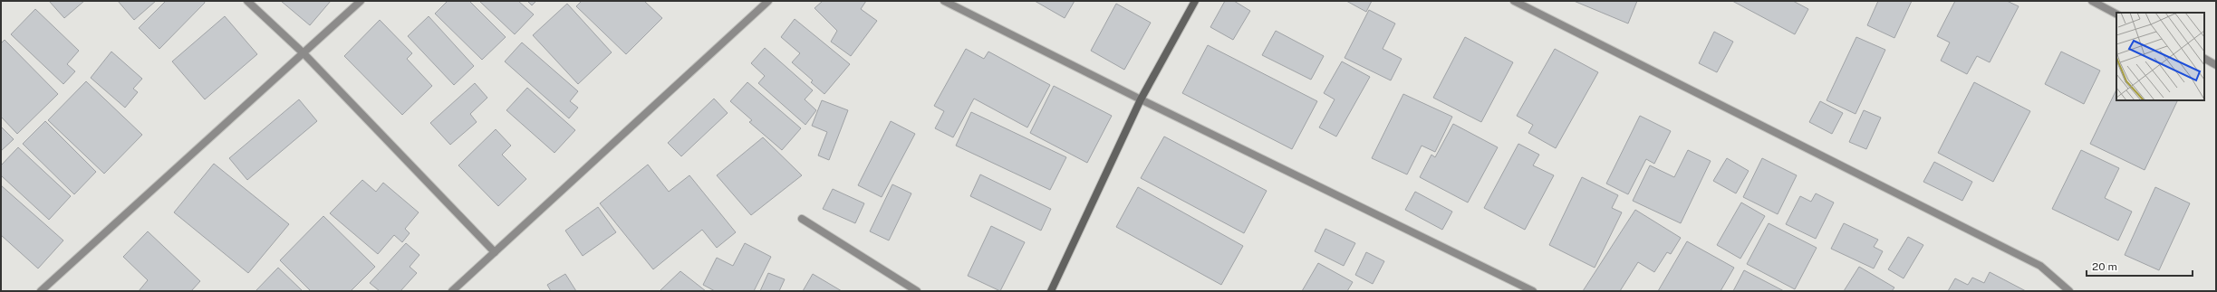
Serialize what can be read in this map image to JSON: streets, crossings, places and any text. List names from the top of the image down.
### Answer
{
  "scale_bar": "20 m"
}
